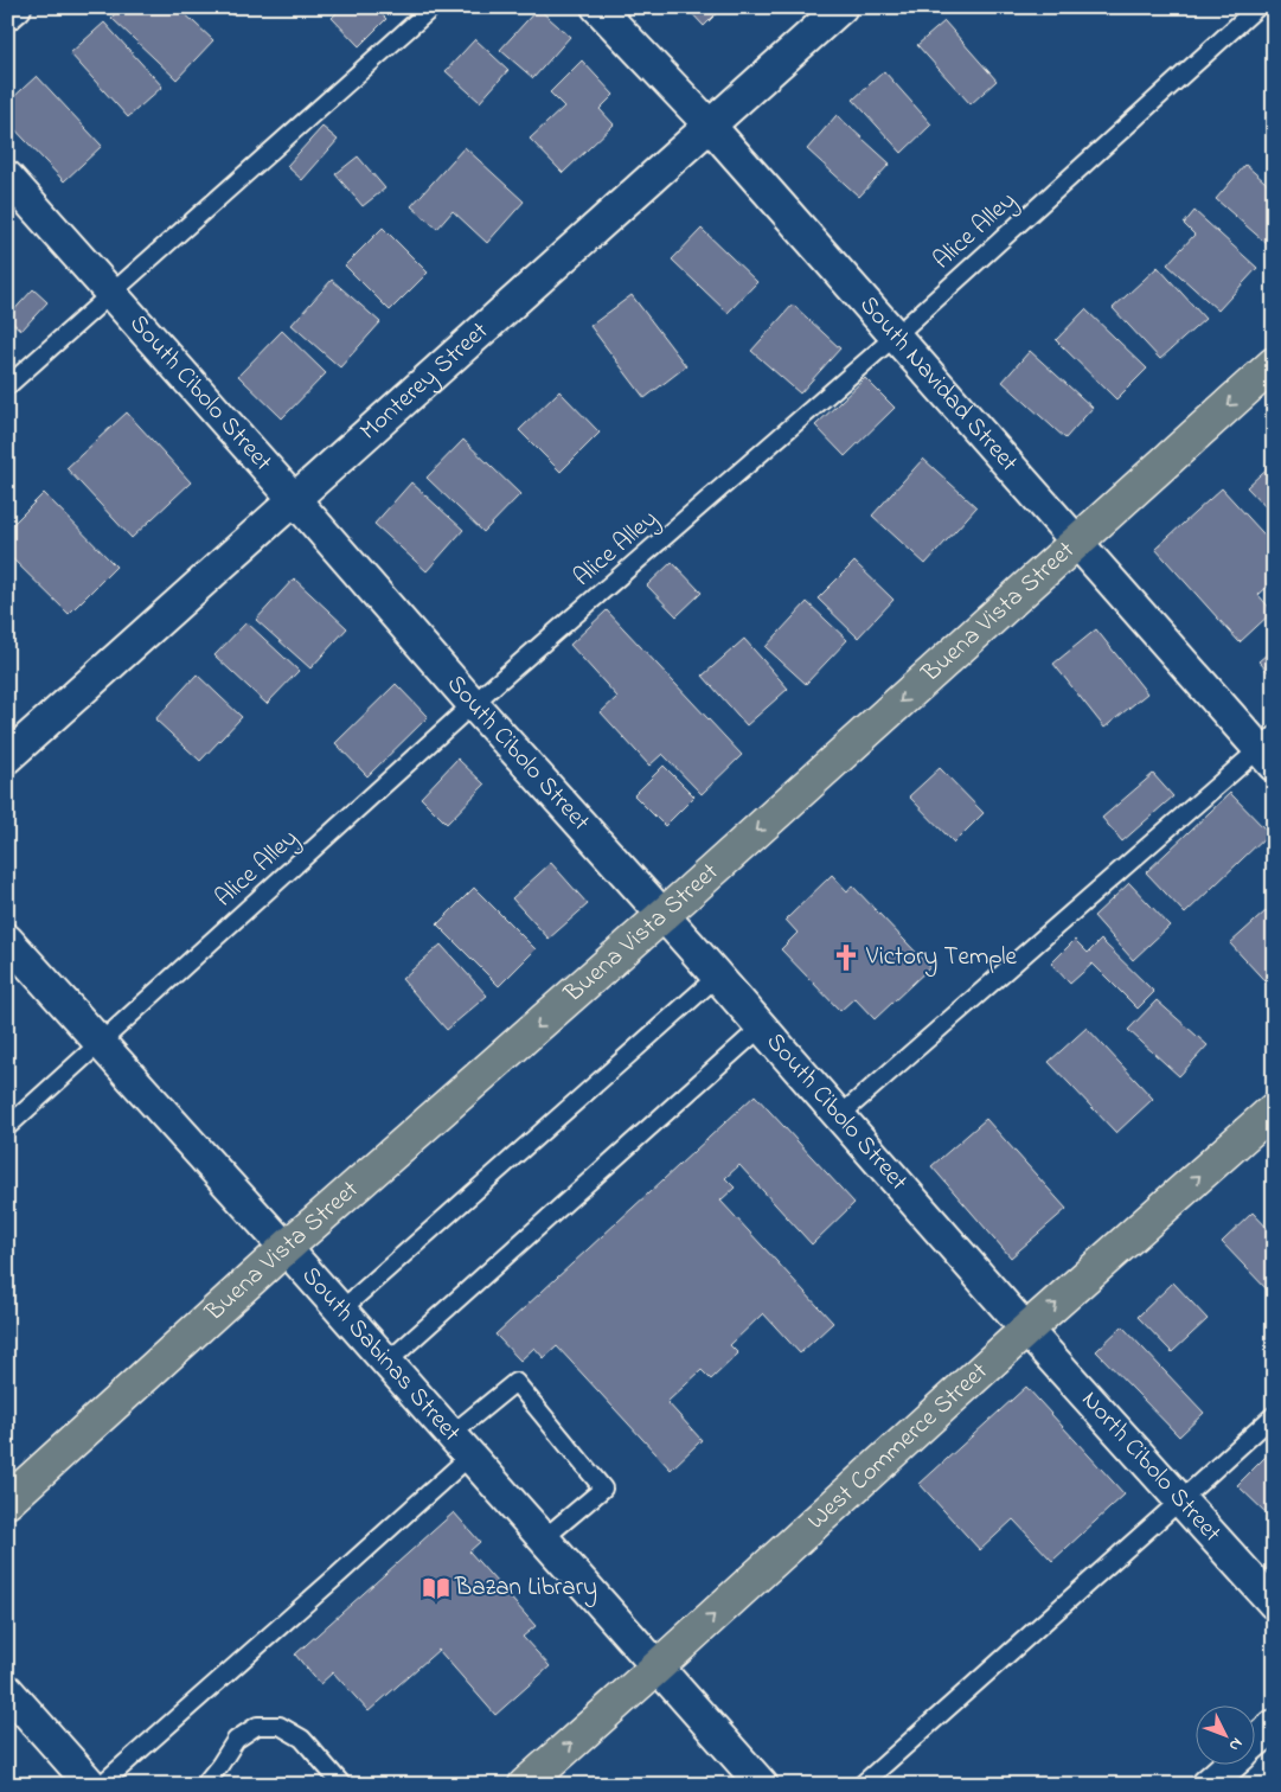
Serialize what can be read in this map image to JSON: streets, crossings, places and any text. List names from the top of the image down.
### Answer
{
  "streets": {
    "main road": ["Buena Vista Street", "West Commerce Street"],
    "street": [
      "Monterey Street",
      "South Navidad Street",
      "South Cibolo Street",
      "South Sabinas Street",
      "North Cibolo Street"
    ],
    "lane": ["Alice Alley"]
  },
  "crossings": [
    ["Alice Alley", "South Navidad Street"],
    ["Alice Alley", "South Cibolo Street"],
    ["Alice Alley", "South Sabinas Street"],
    ["Monterey Street", "South Navidad Street"],
    ["Monterey Street", "South Cibolo Street"],
    ["South Navidad Street", "Buena Vista Street"],
    ["South Cibolo Street", "Buena Vista Street"],
    ["South Cibolo Street", "West Commerce Street"],
    ["South Cibolo Street", "North Cibolo Street"],
    ["Buena Vista Street", "South Sabinas Street"],
    ["South Sabinas Street", "West Commerce Street"],
    ["West Commerce Street", "North Cibolo Street"]
  ],
  "one_way": ["Buena Vista Street", "West Commerce Street"],
  "places": {
    "church": ["Victory Temple"],
    "library": ["Bazan Library"]
  },
  "north": "bottom right"
}
